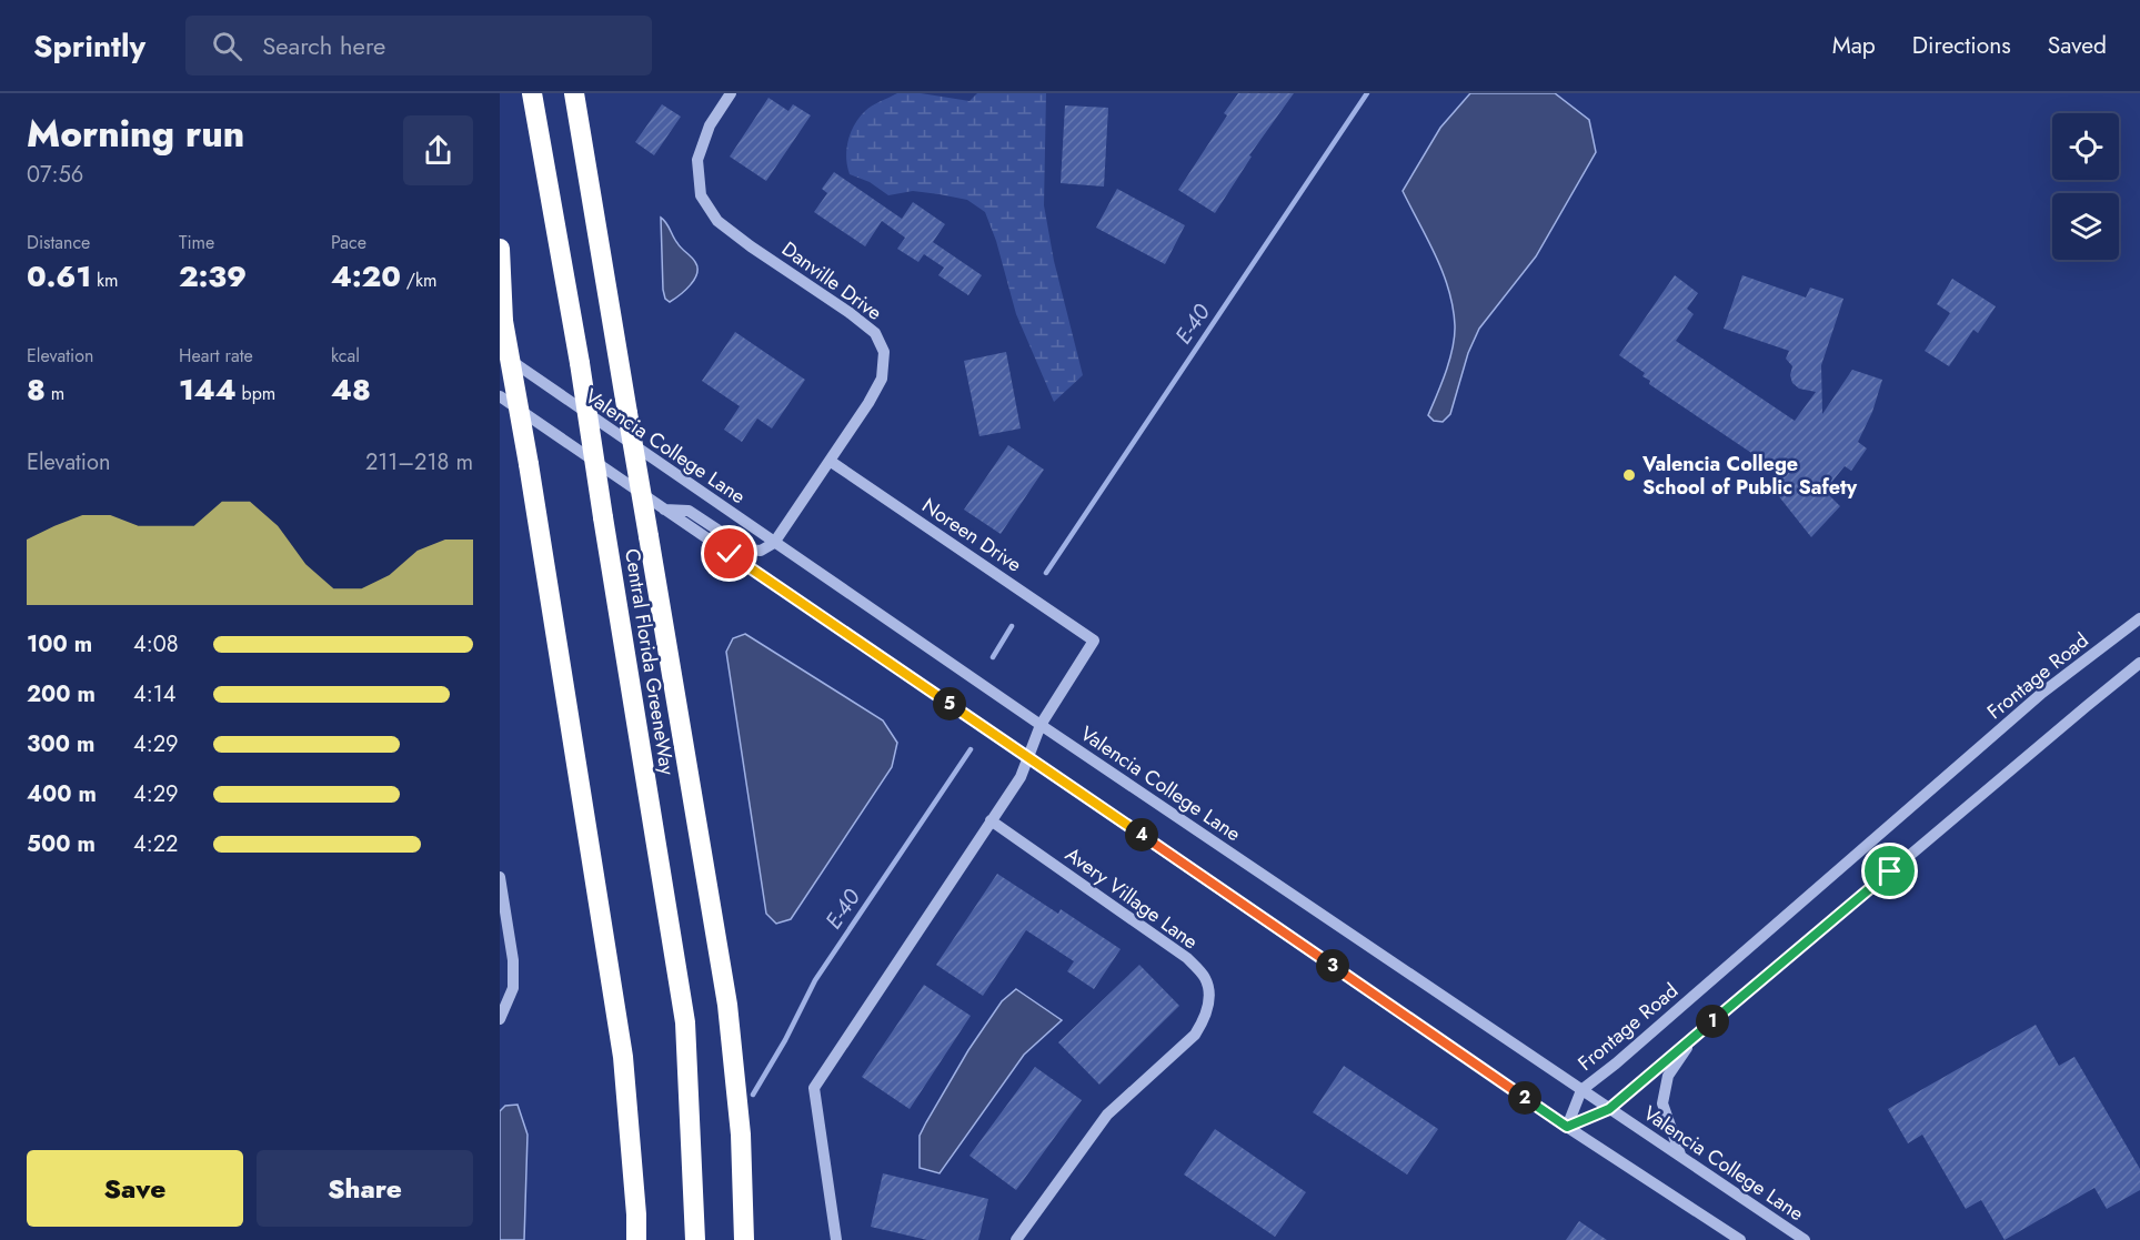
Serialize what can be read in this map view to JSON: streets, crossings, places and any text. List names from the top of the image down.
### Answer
{
  "streets": {
    "highway": ["Central Florida GreeneWay"],
    "street": [
      "Danville Drive",
      "Valencia College Lane",
      "Noreen Drive",
      "Frontage Road",
      "Avery Village Lane"
    ]
  },
  "crossings": [
    ["Danville Drive", "Valencia College Lane"],
    ["Danville Drive", "Noreen Drive"],
    ["Valencia College Lane", "Noreen Drive"],
    ["Valencia College Lane", "Frontage Road"]
  ],
  "water": ["E-40"],
  "places": ["Valencia College School of Public Safety"],
  "page": {
    "header": "Sprintly",
    "search": "Search here",
    "nav": ["Map", "Directions", "Saved"],
    "heading": ["Morning run", "07:56"],
    "stats": [
      ["Distance", "0.61 km"],
      ["Time", "2:39"],
      ["Pace", "4:20 /km"],
      ["Elevation", "8 m"],
      ["Heart rate", "144 bpm"],
      ["kcal", "48"]
    ],
    "chart": ["Elevation", "211–218 m"],
    "list": [
      {
        "name": "100 m",
        "note": "4:08"
      },
      {
        "name": "200 m",
        "note": "4:14"
      },
      {
        "name": "300 m",
        "note": "4:29"
      },
      {
        "name": "400 m",
        "note": "4:29"
      },
      {
        "name": "500 m",
        "note": "4:22"
      }
    ],
    "pins": [
      "5",
      "4",
      "3",
      "1",
      "2"
    ],
    "buttons": ["Save", "Share"]
  }
}
